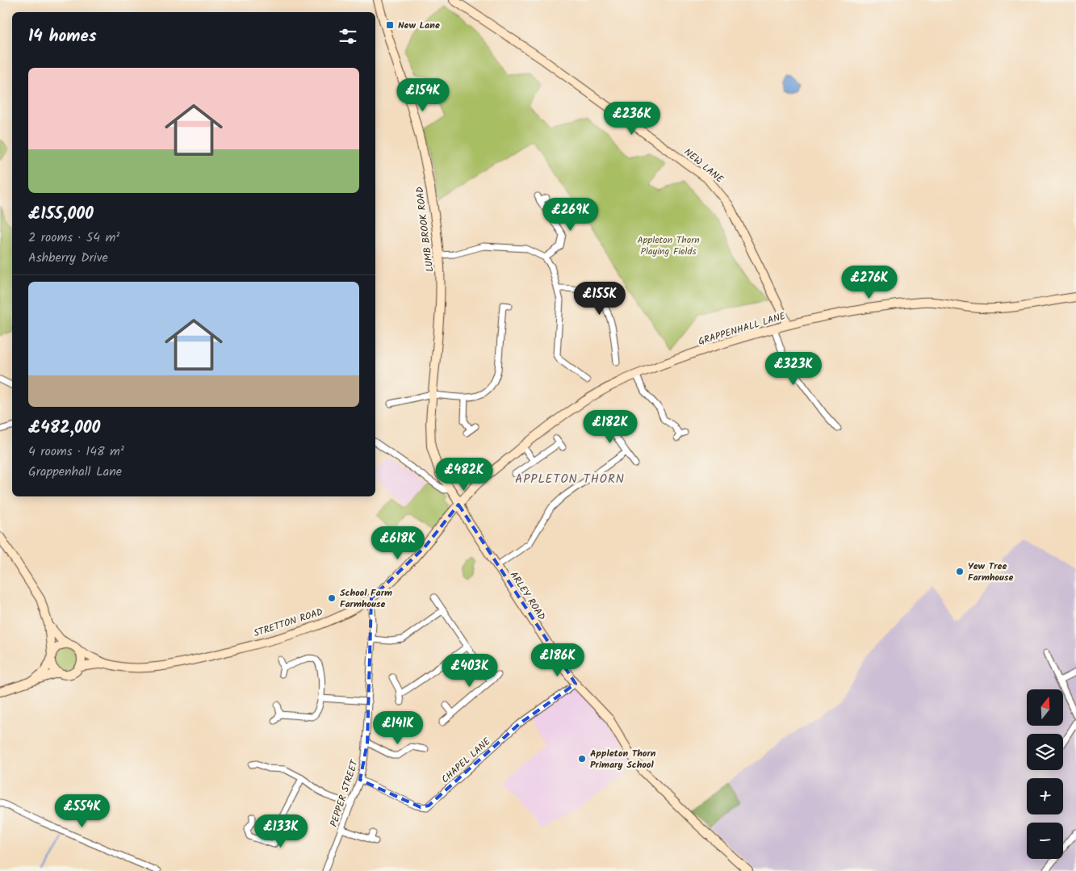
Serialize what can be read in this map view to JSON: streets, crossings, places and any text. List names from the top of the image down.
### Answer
{
  "streets": {
    "street": [
      "NEW LANE",
      "LUMB BROOK ROAD",
      "GRAPPENHALL LANE",
      "ARLEY ROAD",
      "STRETTON ROAD",
      "CHAPEL LANE",
      "PEPPER STREET"
    ]
  },
  "crossings": [
    ["NEW LANE", "GRAPPENHALL LANE"],
    ["LUMB BROOK ROAD", "GRAPPENHALL LANE"],
    ["LUMB BROOK ROAD", "ARLEY ROAD"],
    ["LUMB BROOK ROAD", "STRETTON ROAD"],
    ["GRAPPENHALL LANE", "ARLEY ROAD"],
    ["GRAPPENHALL LANE", "STRETTON ROAD"],
    ["ARLEY ROAD", "STRETTON ROAD"],
    ["ARLEY ROAD", "CHAPEL LANE"],
    ["STRETTON ROAD", "PEPPER STREET"],
    ["CHAPEL LANE", "PEPPER STREET"]
  ],
  "districts": ["APPLETON THORN"],
  "parks": ["Appleton Thorn Playing Fields"],
  "places": {
    "transit": ["New Lane"],
    "other": ["Yew Tree Farmhouse", "School Farm Farmhouse", "Appleton Thorn Primary School"]
  },
  "north": "top",
  "page": {
    "heading": "14 homes",
    "list": [
      {
        "name": "£155,000",
        "note": "2 rooms · 54 m² · Ashberry Drive"
      },
      {
        "name": "£482,000",
        "note": "4 rooms · 148 m² · Grappenhall Lane"
      }
    ],
    "price": [
      "£154K",
      "£236K",
      "£269K",
      "£276K",
      "£155K",
      "£323K",
      "£182K",
      "£482K",
      "£618K",
      "£186K",
      "£403K",
      "£141K",
      "£554K",
      "£133K"
    ],
    "map_buttons": ["+", "−"]
  }
}
